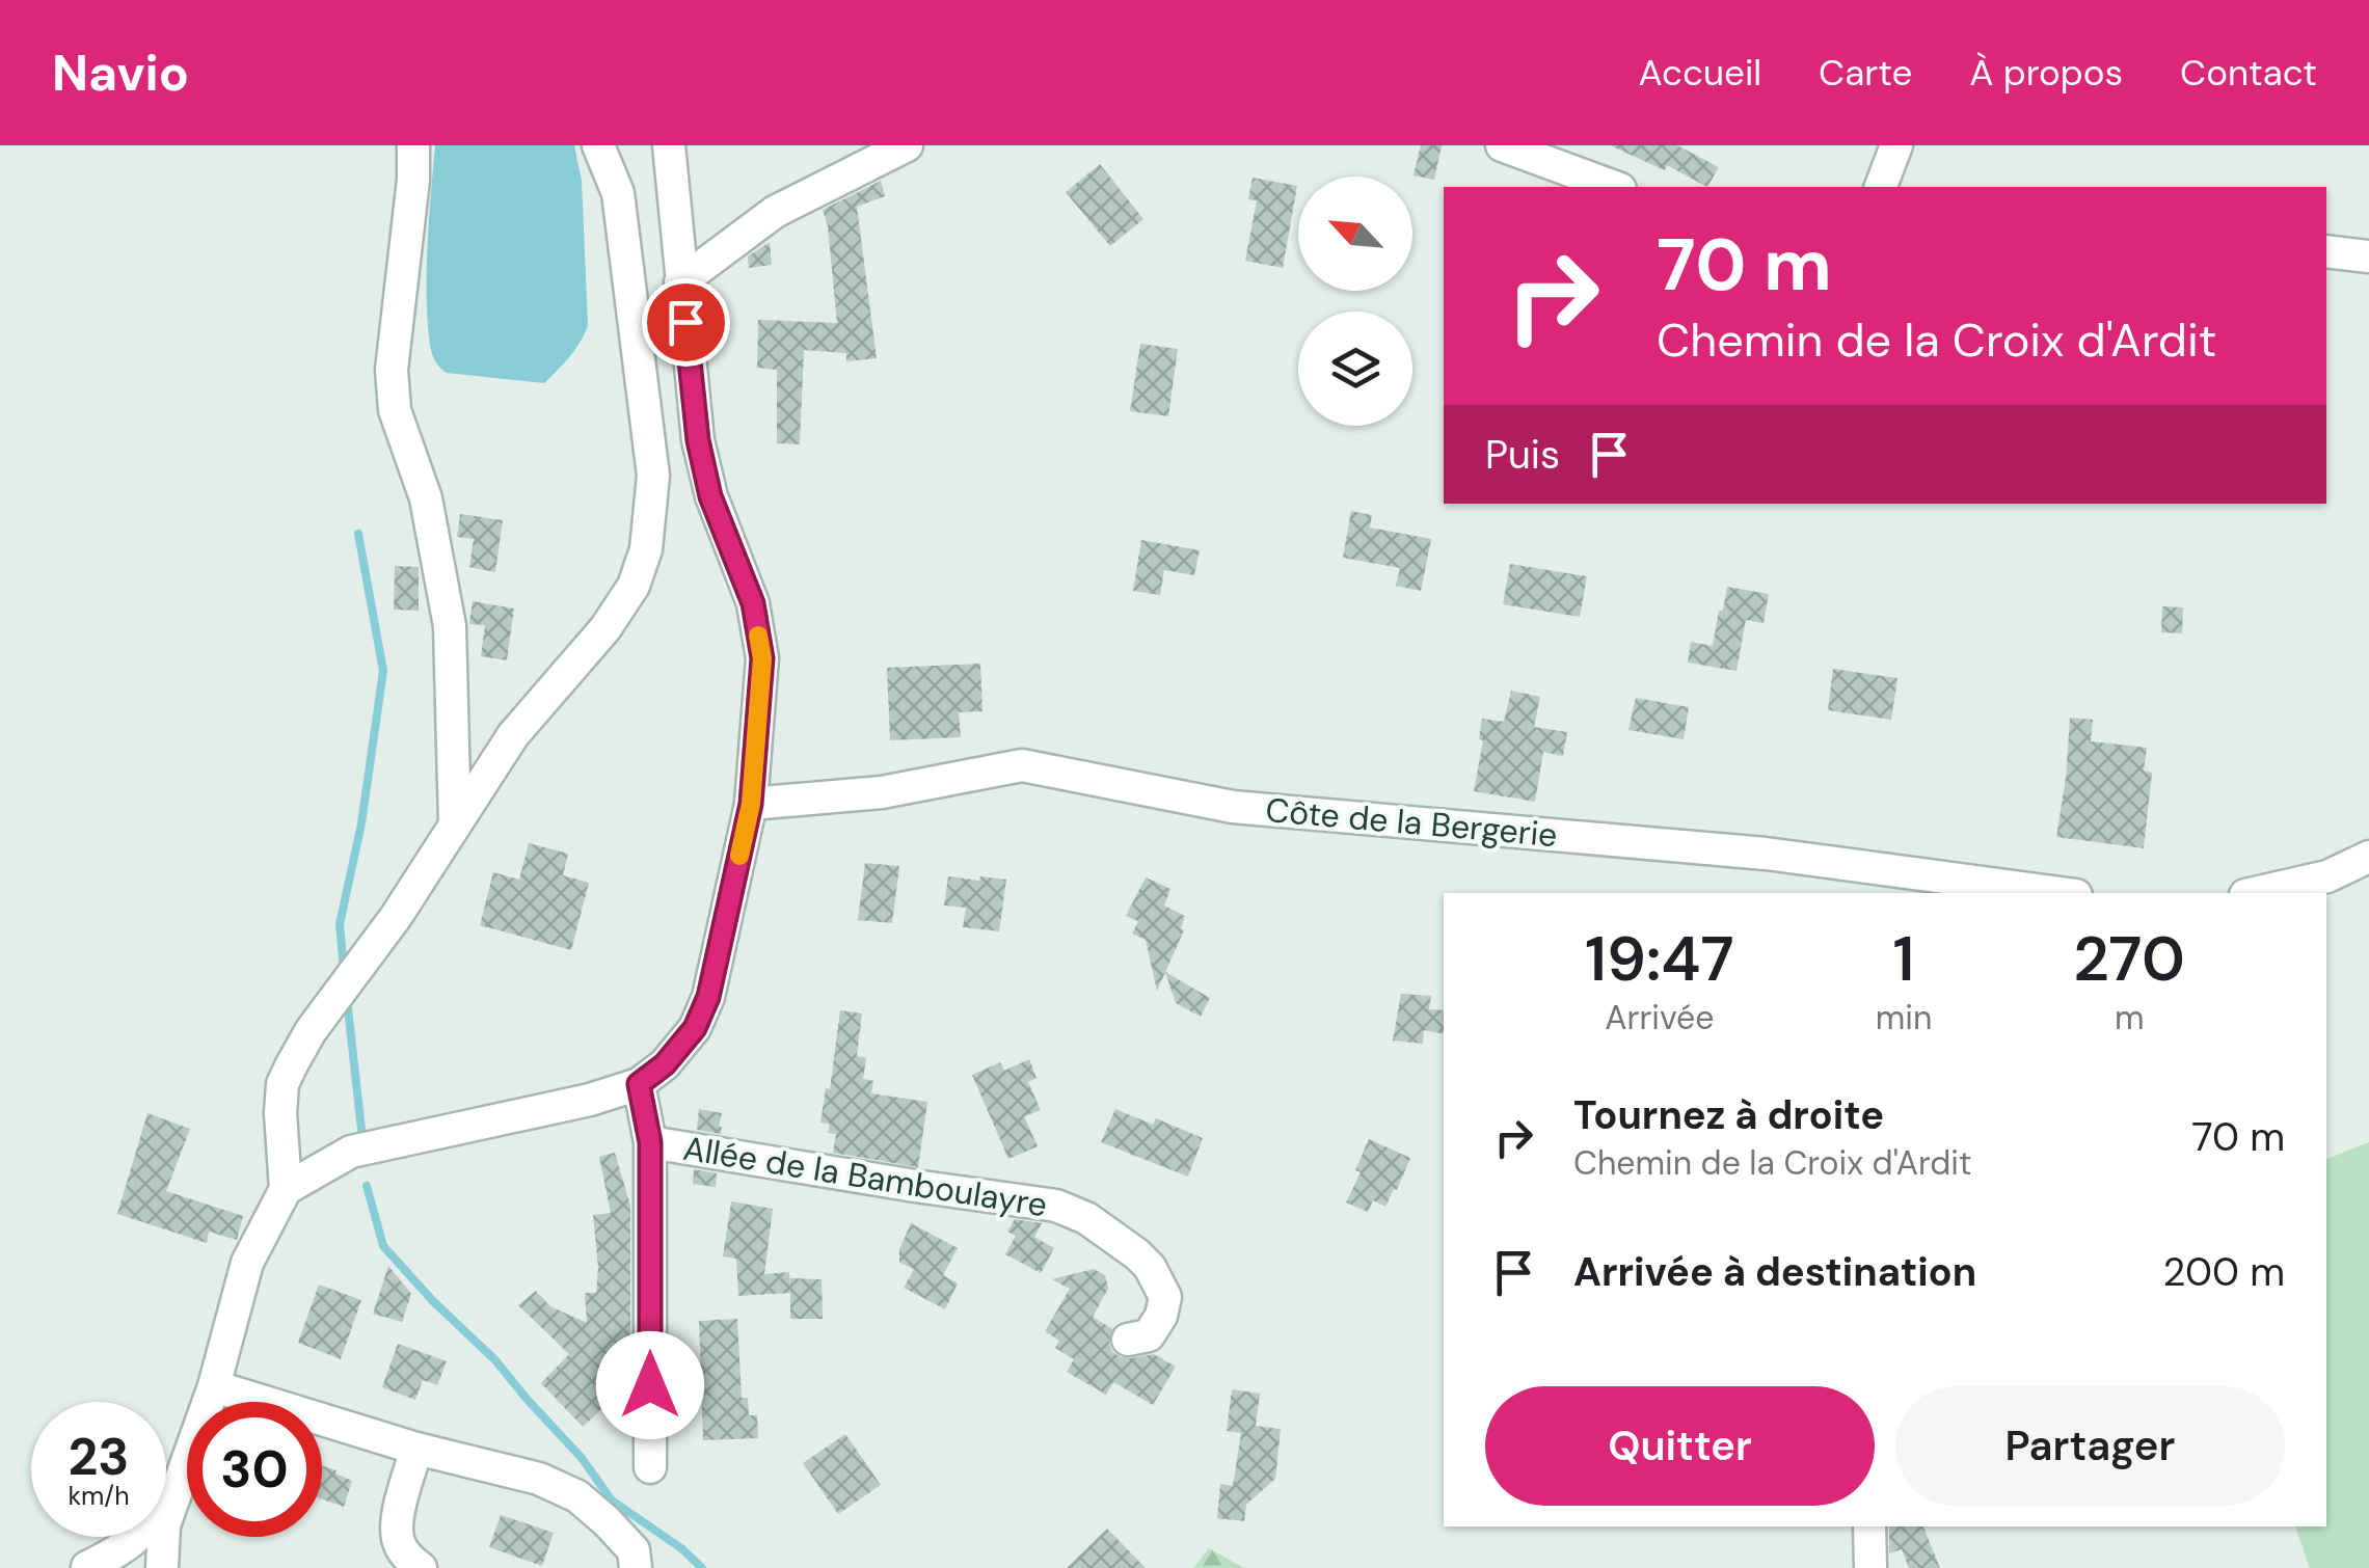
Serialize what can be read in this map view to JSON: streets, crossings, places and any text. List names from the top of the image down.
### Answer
{
  "streets": {
    "street": ["Côte de la Bergerie", "Allée de la Bamboulayre"]
  },
  "north": "top left",
  "page": {
    "header": "Navio",
    "nav": [
      "Accueil",
      "Carte",
      "À propos",
      "Contact"
    ],
    "turn": ["70 m", "Chemin de la Croix d'Ardit"],
    "then": "Puis",
    "eta": [
      "19:47",
      "Arrivée",
      "1",
      "min",
      "270",
      "m"
    ],
    "list": [
      {
        "name": "Tournez à droite",
        "note": "Chemin de la Croix d'Ardit",
        "value": "70 m"
      },
      {
        "name": "Arrivée à destination",
        "value": "200 m"
      }
    ],
    "buttons": ["Quitter", "Partager"],
    "speed": "23 km/h",
    "limit": "30"
  }
}
